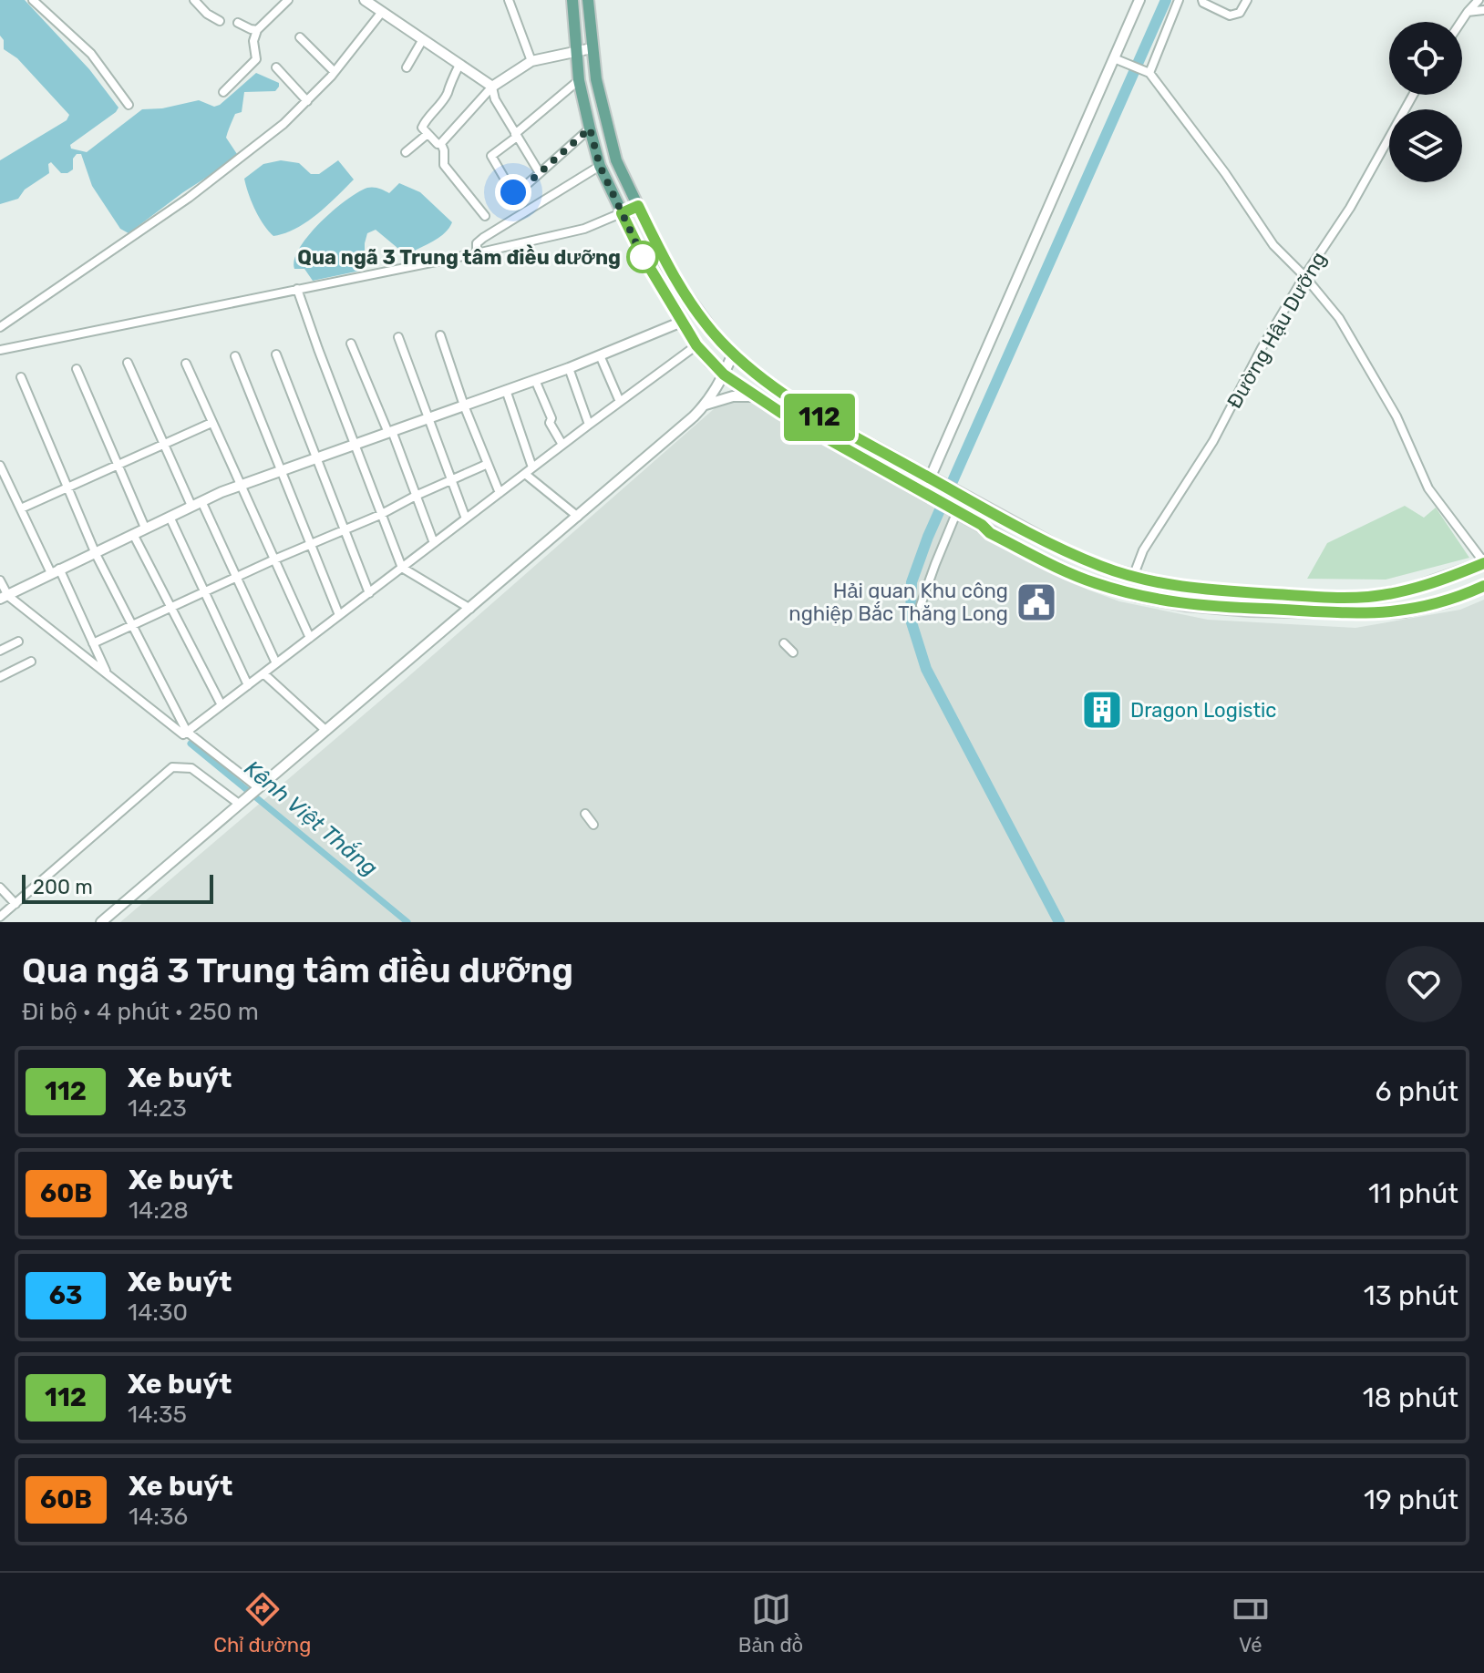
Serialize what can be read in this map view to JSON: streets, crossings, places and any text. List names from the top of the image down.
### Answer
{
  "streets": {
    "street": ["Đường Hậu Dưỡng"]
  },
  "water": ["Kênh Việt Thắng"],
  "places": {
    "other": ["Qua ngã 3 Trung tâm điều dưỡng"],
    "public building": ["Hải quan Khu công nghiệp Bắc Thăng Long"],
    "building": ["Dragon Logistic"]
  },
  "lines": ["bus line 112"],
  "scale_bar": "200 m",
  "page": {
    "on_map": "112",
    "scale": "200 m",
    "heading": ["Qua ngã 3 Trung tâm điều dưỡng", "Đi bộ · 4 phút · 250 m"],
    "list": [
      {
        "mark": "112",
        "name": "Xe buýt",
        "note": "14:23",
        "value": "6 phút"
      },
      {
        "mark": "60B",
        "name": "Xe buýt",
        "note": "14:28",
        "value": "11 phút"
      },
      {
        "mark": "63",
        "name": "Xe buýt",
        "note": "14:30",
        "value": "13 phút"
      },
      {
        "mark": "112",
        "name": "Xe buýt",
        "note": "14:35",
        "value": "18 phút"
      },
      {
        "mark": "60B",
        "name": "Xe buýt",
        "note": "14:36",
        "value": "19 phút"
      }
    ],
    "tabs": ["Chỉ đường", "Bản đồ", "Vé"]
  }
}
